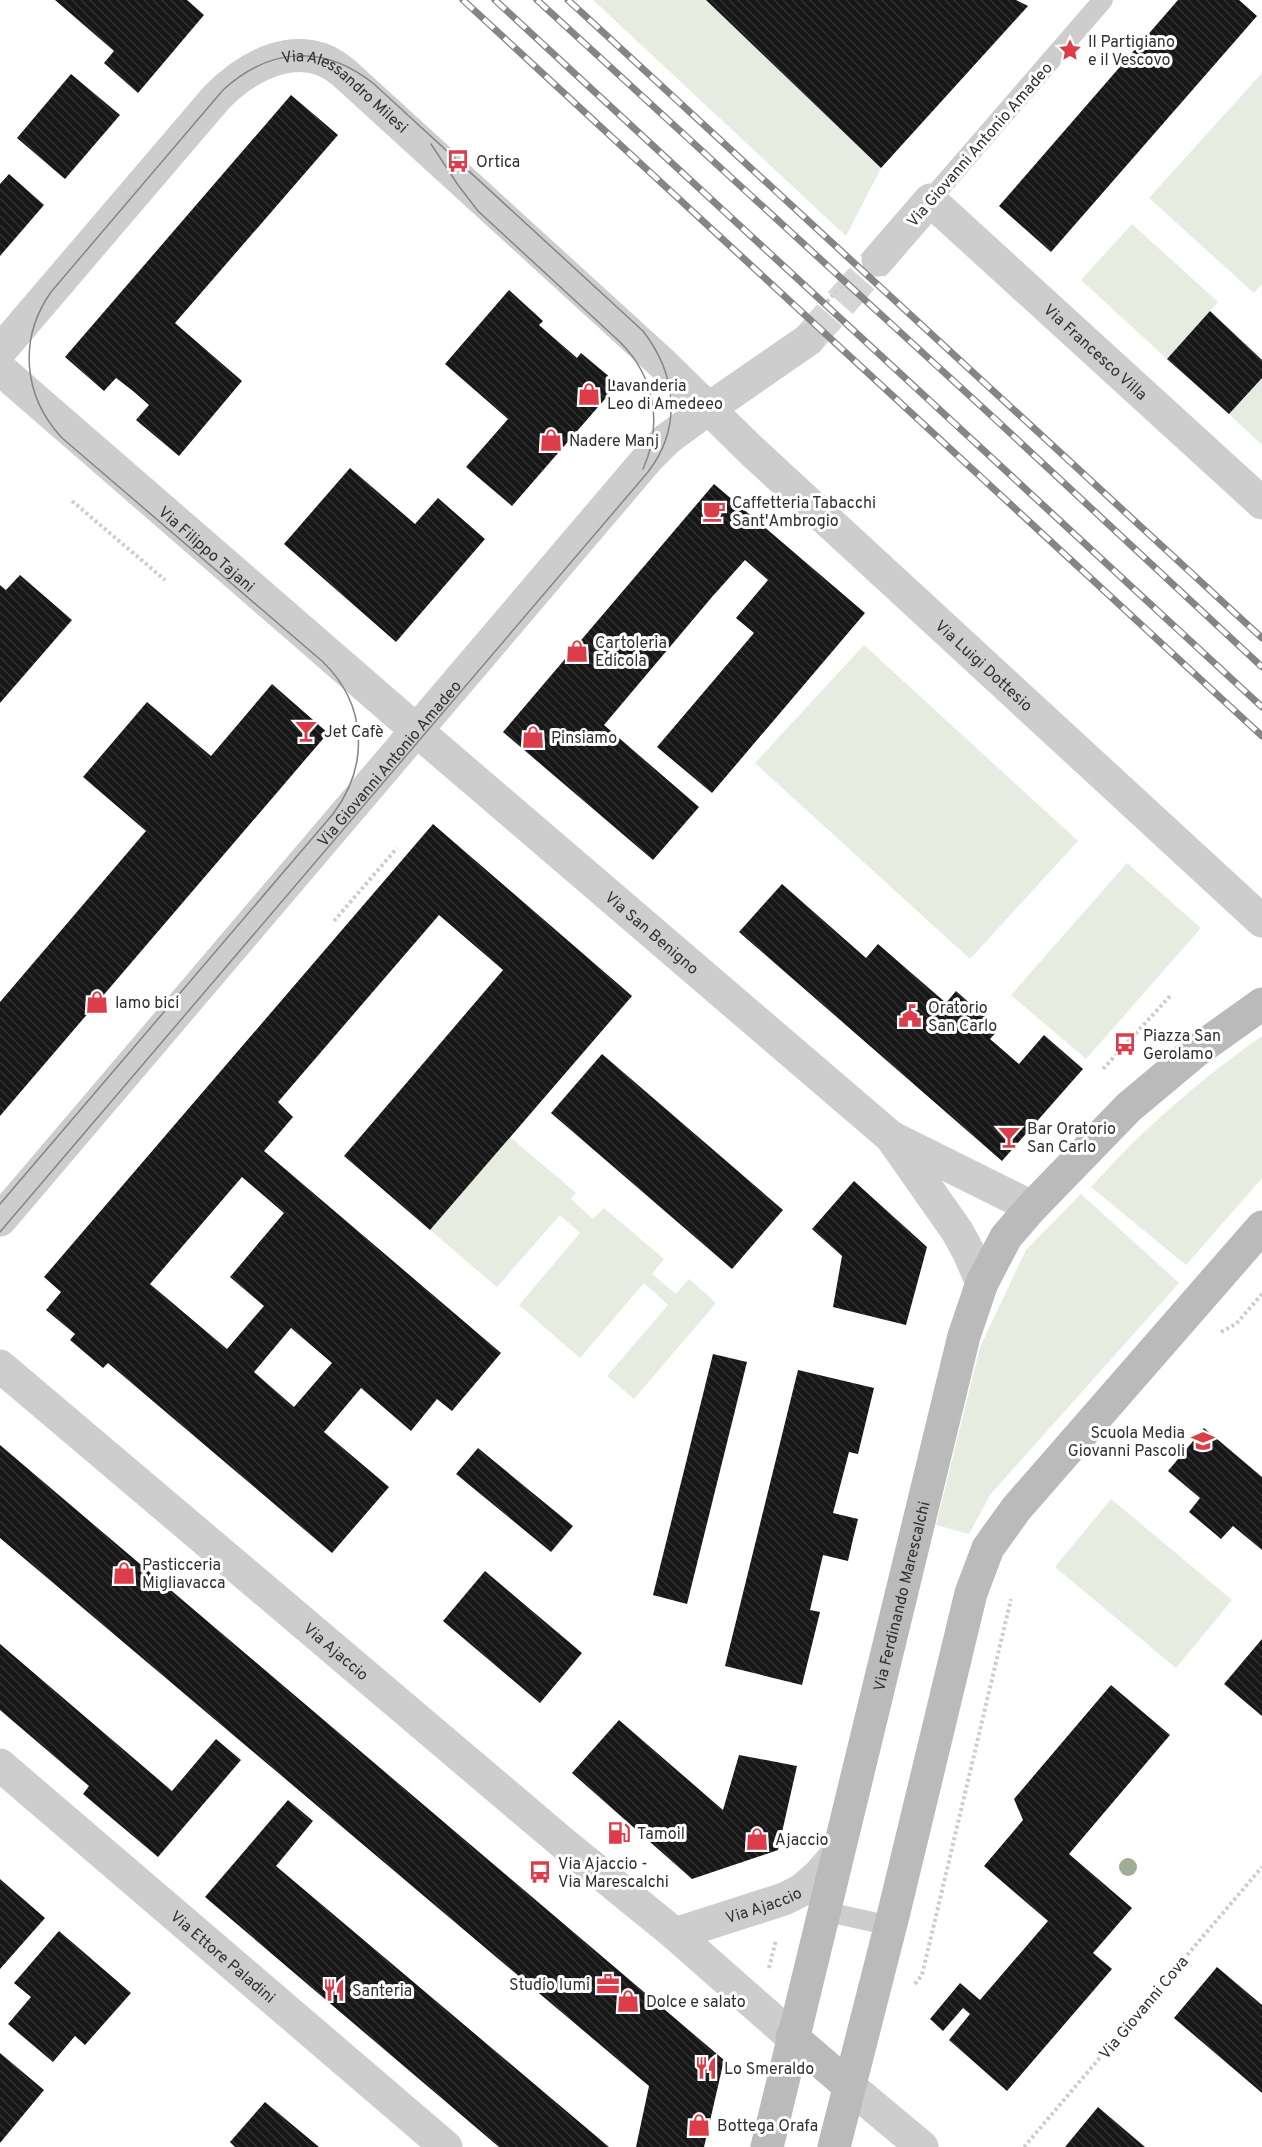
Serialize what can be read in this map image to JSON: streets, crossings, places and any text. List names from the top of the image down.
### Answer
{
  "streets": {
    "street": [
      "Via Alessandro Milesi",
      "Via Giovanni Antonio Amadeo",
      "Via Francesco Villa",
      "Via Filippo Tajani",
      "Via Luigi Dottesio",
      "Via San Benigno",
      "Via Ferdinando Marescalchi",
      "Via Ajaccio",
      "Via Ettore Paladini"
    ],
    "path": ["Via Giovanni Cova"]
  },
  "crossings": [
    ["Via Alessandro Milesi", "Via Giovanni Antonio Amadeo"],
    ["Via Alessandro Milesi", "Via Luigi Dottesio"],
    ["Via Giovanni Antonio Amadeo", "Via Francesco Villa"],
    ["Via Giovanni Antonio Amadeo", "Via Filippo Tajani"],
    ["Via Giovanni Antonio Amadeo", "Via Luigi Dottesio"],
    ["Via Giovanni Antonio Amadeo", "Via San Benigno"],
    ["Via Filippo Tajani", "Via San Benigno"],
    ["Via San Benigno", "Via Ferdinando Marescalchi"],
    ["Via Ferdinando Marescalchi", "Via Ajaccio"]
  ],
  "places": {
    "place": ["Il Partigiano e il Vescovo"],
    "bus stop": ["Ortica", "Piazza San Gerolamo", "Via Ajaccio - Via Marescalchi"],
    "shop": [
      "Lavanderia Leo di Amedeeo",
      "Nadere Manj",
      "Cartoleria Edicola",
      "Pinsiamo",
      "Iamo bici",
      "Pasticceria Migliavacca",
      "Ajaccio",
      "Dolce e salato",
      "Bottega Orafa"
    ],
    "cafe": ["Caffetteria Tabacchi Sant'Ambrogio"],
    "bar": ["Jet Cafè", "Bar Oratorio San Carlo"],
    "public building": ["Oratorio San Carlo"],
    "school or university": ["Scuola Media Giovanni Pascoli"],
    "fuel station": ["Tamoil"],
    "office": ["Studio Iumi"],
    "restaurant": ["Santeria", "Lo Smeraldo"]
  }
}
